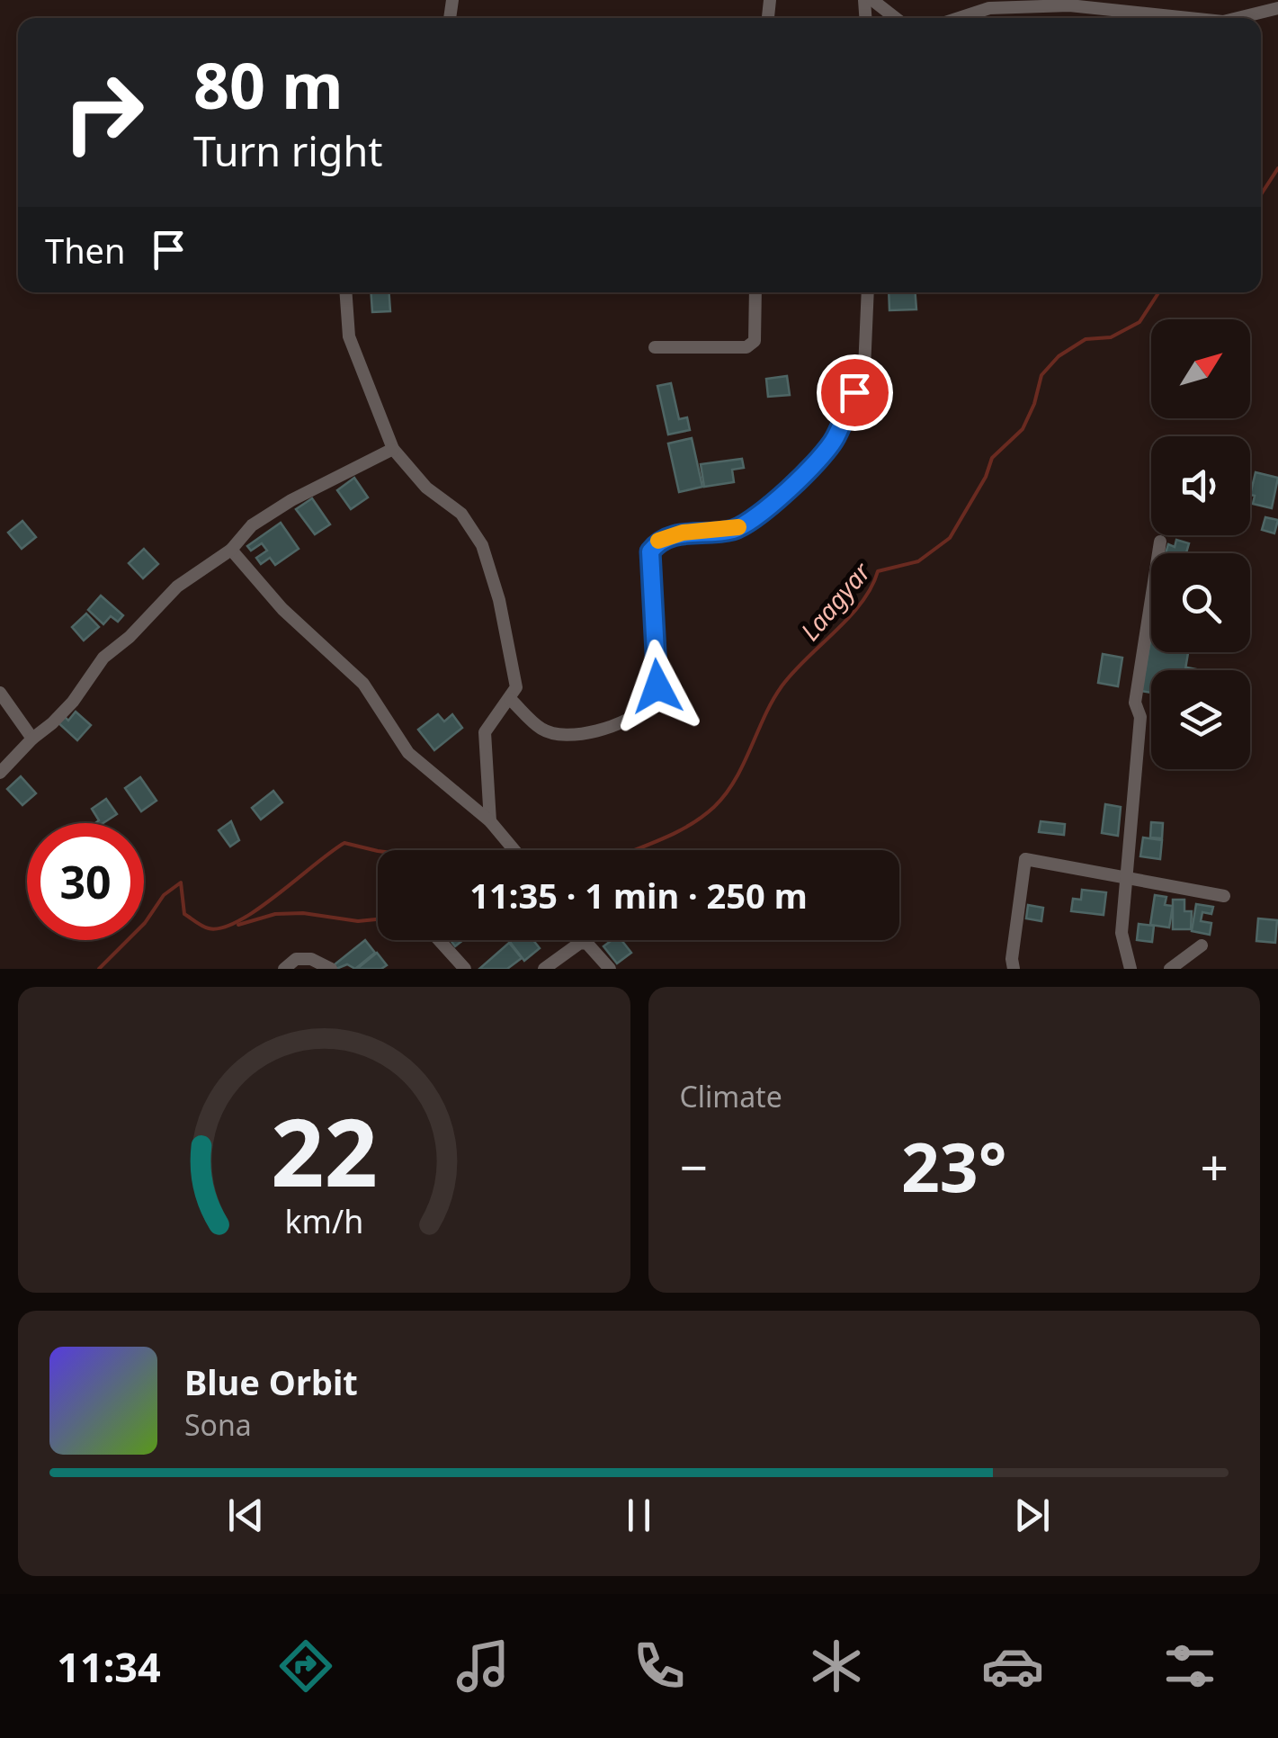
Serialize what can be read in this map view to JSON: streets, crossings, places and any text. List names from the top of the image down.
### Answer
{
  "water": ["Laagyar"],
  "north": "top right",
  "page": {
    "turn": ["80 m", "Turn right"],
    "then": "Then",
    "limit": "30",
    "trip": "11:35 · 1 min · 250 m",
    "tile": "Climate",
    "heat": ["−", "23°", "+"],
    "song": ["Blue Orbit", "Sona"],
    "tabs": "11:34",
    "gauge": ["22", "km/h"]
  }
}
